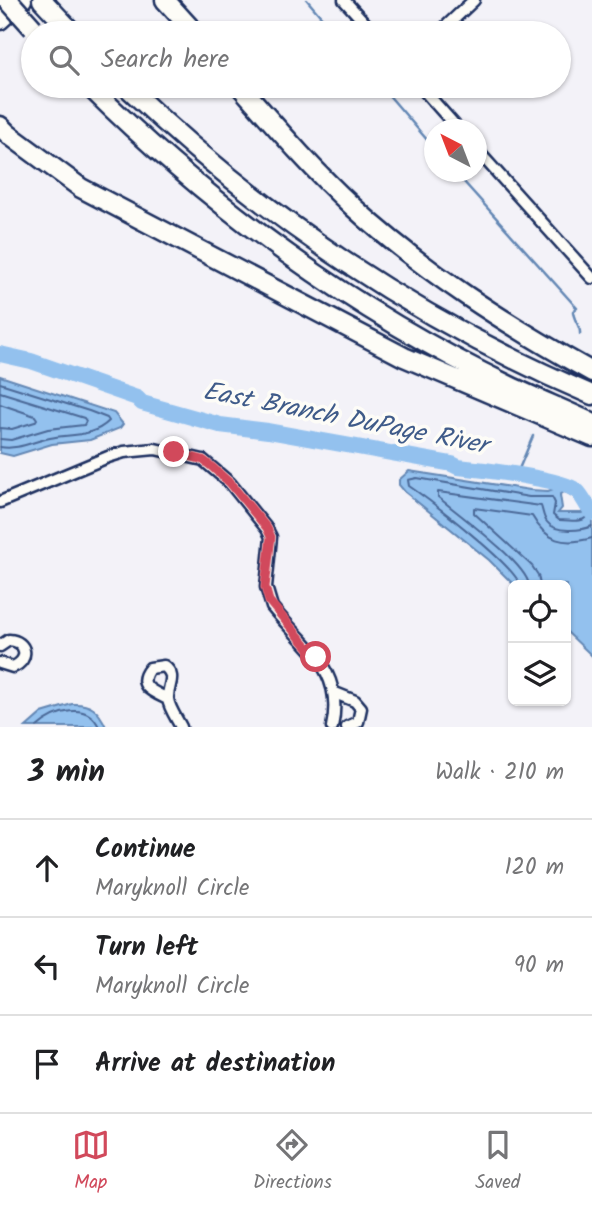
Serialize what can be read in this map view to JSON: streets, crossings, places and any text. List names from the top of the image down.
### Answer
{
  "water": ["East Branch DuPage River"],
  "north": "top left",
  "page": {
    "search": "Search here",
    "heading": ["3 min", "Walk · 210 m"],
    "list": [
      ["Continue", "Maryknoll Circle", "120 m"],
      ["Turn left", "Maryknoll Circle", "90 m"],
      "Arrive at destination"
    ],
    "nav": ["Map", "Directions", "Saved"]
  }
}
